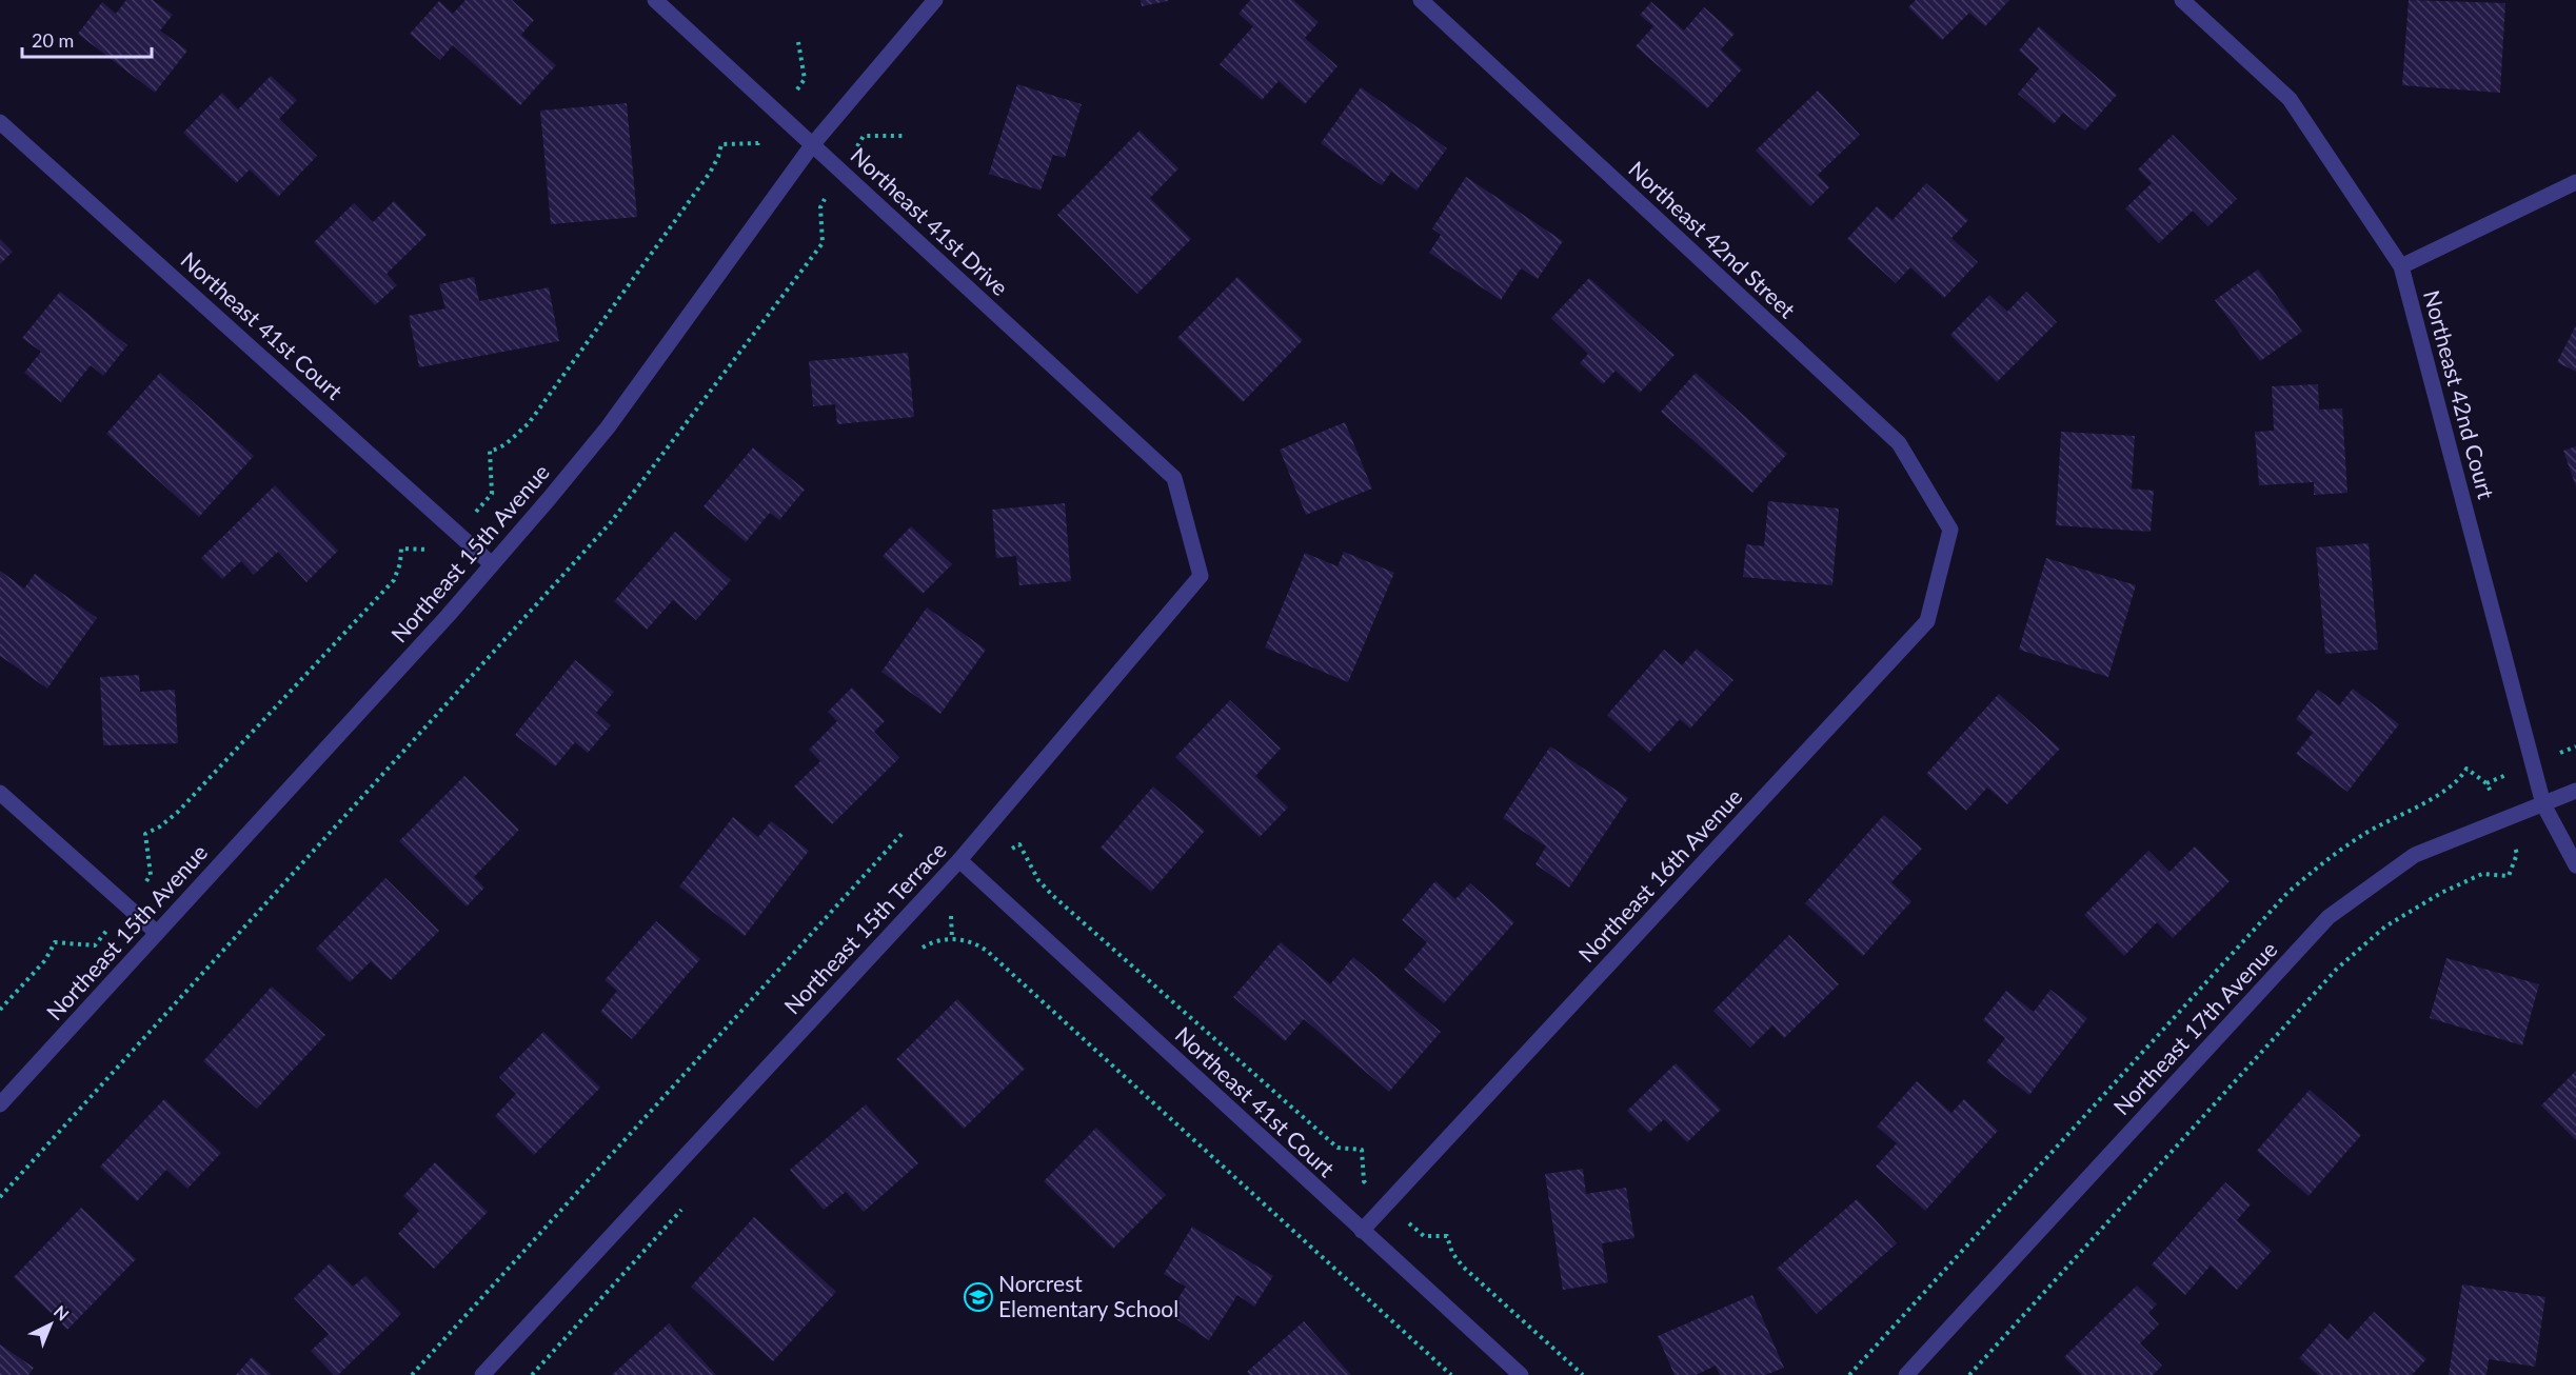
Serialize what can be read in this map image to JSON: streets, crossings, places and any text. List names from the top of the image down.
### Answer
{
  "streets": {
    "street": [
      "Northeast 41st Drive",
      "Northeast 42nd Street",
      "Northeast 41st Court",
      "Northeast 42nd Court",
      "Northeast 15th Avenue",
      "Northeast 16th Avenue",
      "Northeast 15th Terrace",
      "Northeast 17th Avenue"
    ]
  },
  "crossings": [
    ["Northeast 41st Drive", "Northeast 15th Avenue"],
    ["Northeast 41st Drive", "Northeast 15th Terrace"],
    ["Northeast 42nd Street", "Northeast 16th Avenue"],
    ["Northeast 41st Court", "Northeast 15th Avenue"],
    ["Northeast 41st Court", "Northeast 16th Avenue"],
    ["Northeast 41st Court", "Northeast 15th Terrace"],
    ["Northeast 42nd Court", "Northeast 17th Avenue"]
  ],
  "places": {
    "school or university": ["Norcrest Elementary School"]
  },
  "scale_bar": "20 m",
  "north": "top right"
}
